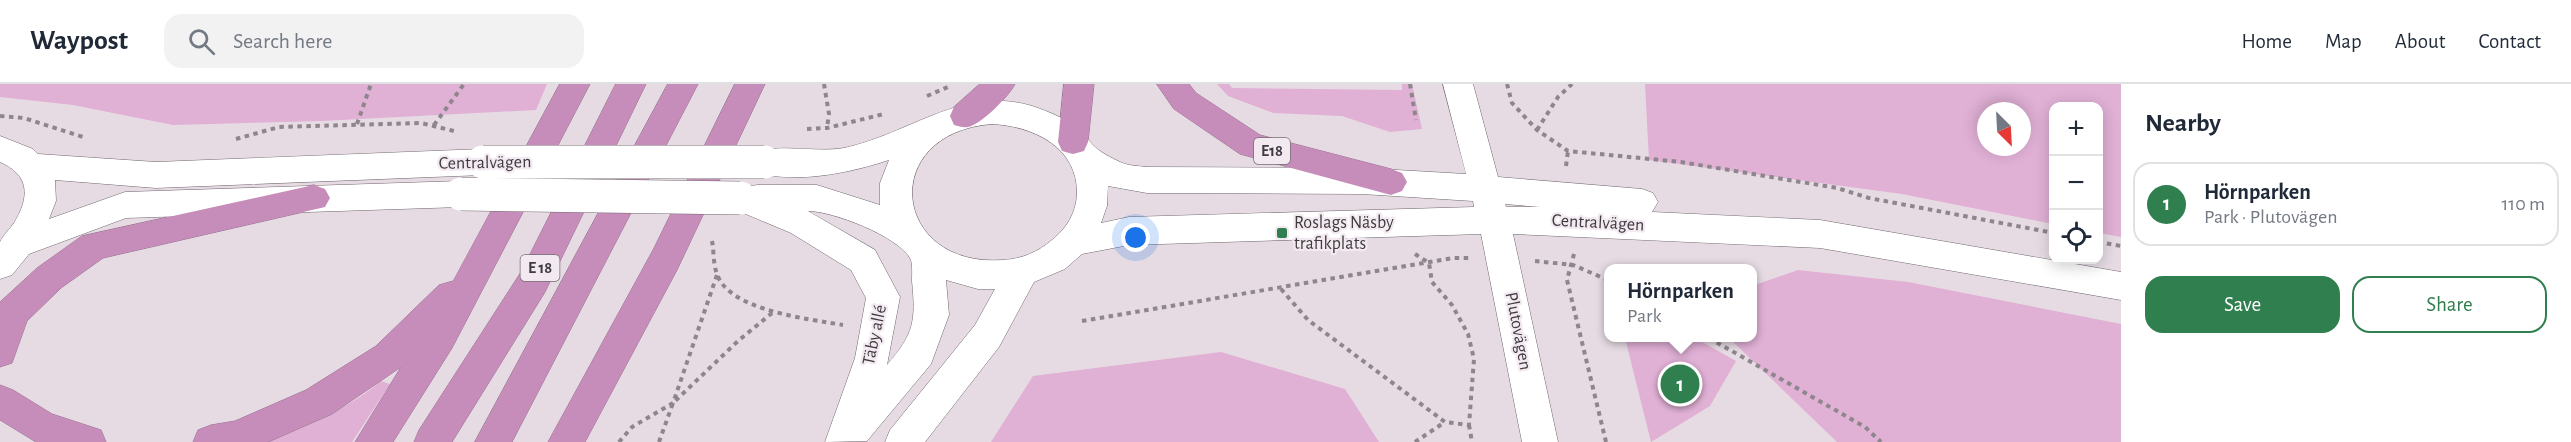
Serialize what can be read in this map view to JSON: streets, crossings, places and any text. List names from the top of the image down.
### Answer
{
  "streets": {
    "highway": ["E18", "E 18"],
    "street": ["Centralvägen", "Plutovägen", "Täby allé"]
  },
  "crossings": [
    ["E18", "Centralvägen"],
    ["Centralvägen", "Plutovägen"],
    ["Centralvägen", "Täby allé"]
  ],
  "places": {
    "transit": ["Roslags Näsby trafikplats"]
  },
  "north": "bottom right",
  "page": {
    "header": "Waypost",
    "search": "Search here",
    "nav": [
      "Home",
      "Map",
      "About",
      "Contact"
    ],
    "heading": "Nearby",
    "map_buttons": ["+", "−"],
    "list": [
      {
        "mark": "1",
        "name": "Hörnparken",
        "note": "Park · Plutovägen",
        "value": "110 m"
      }
    ],
    "buttons": ["Save", "Share"],
    "popup": ["Hörnparken", "Park"],
    "pins": "1"
  }
}
